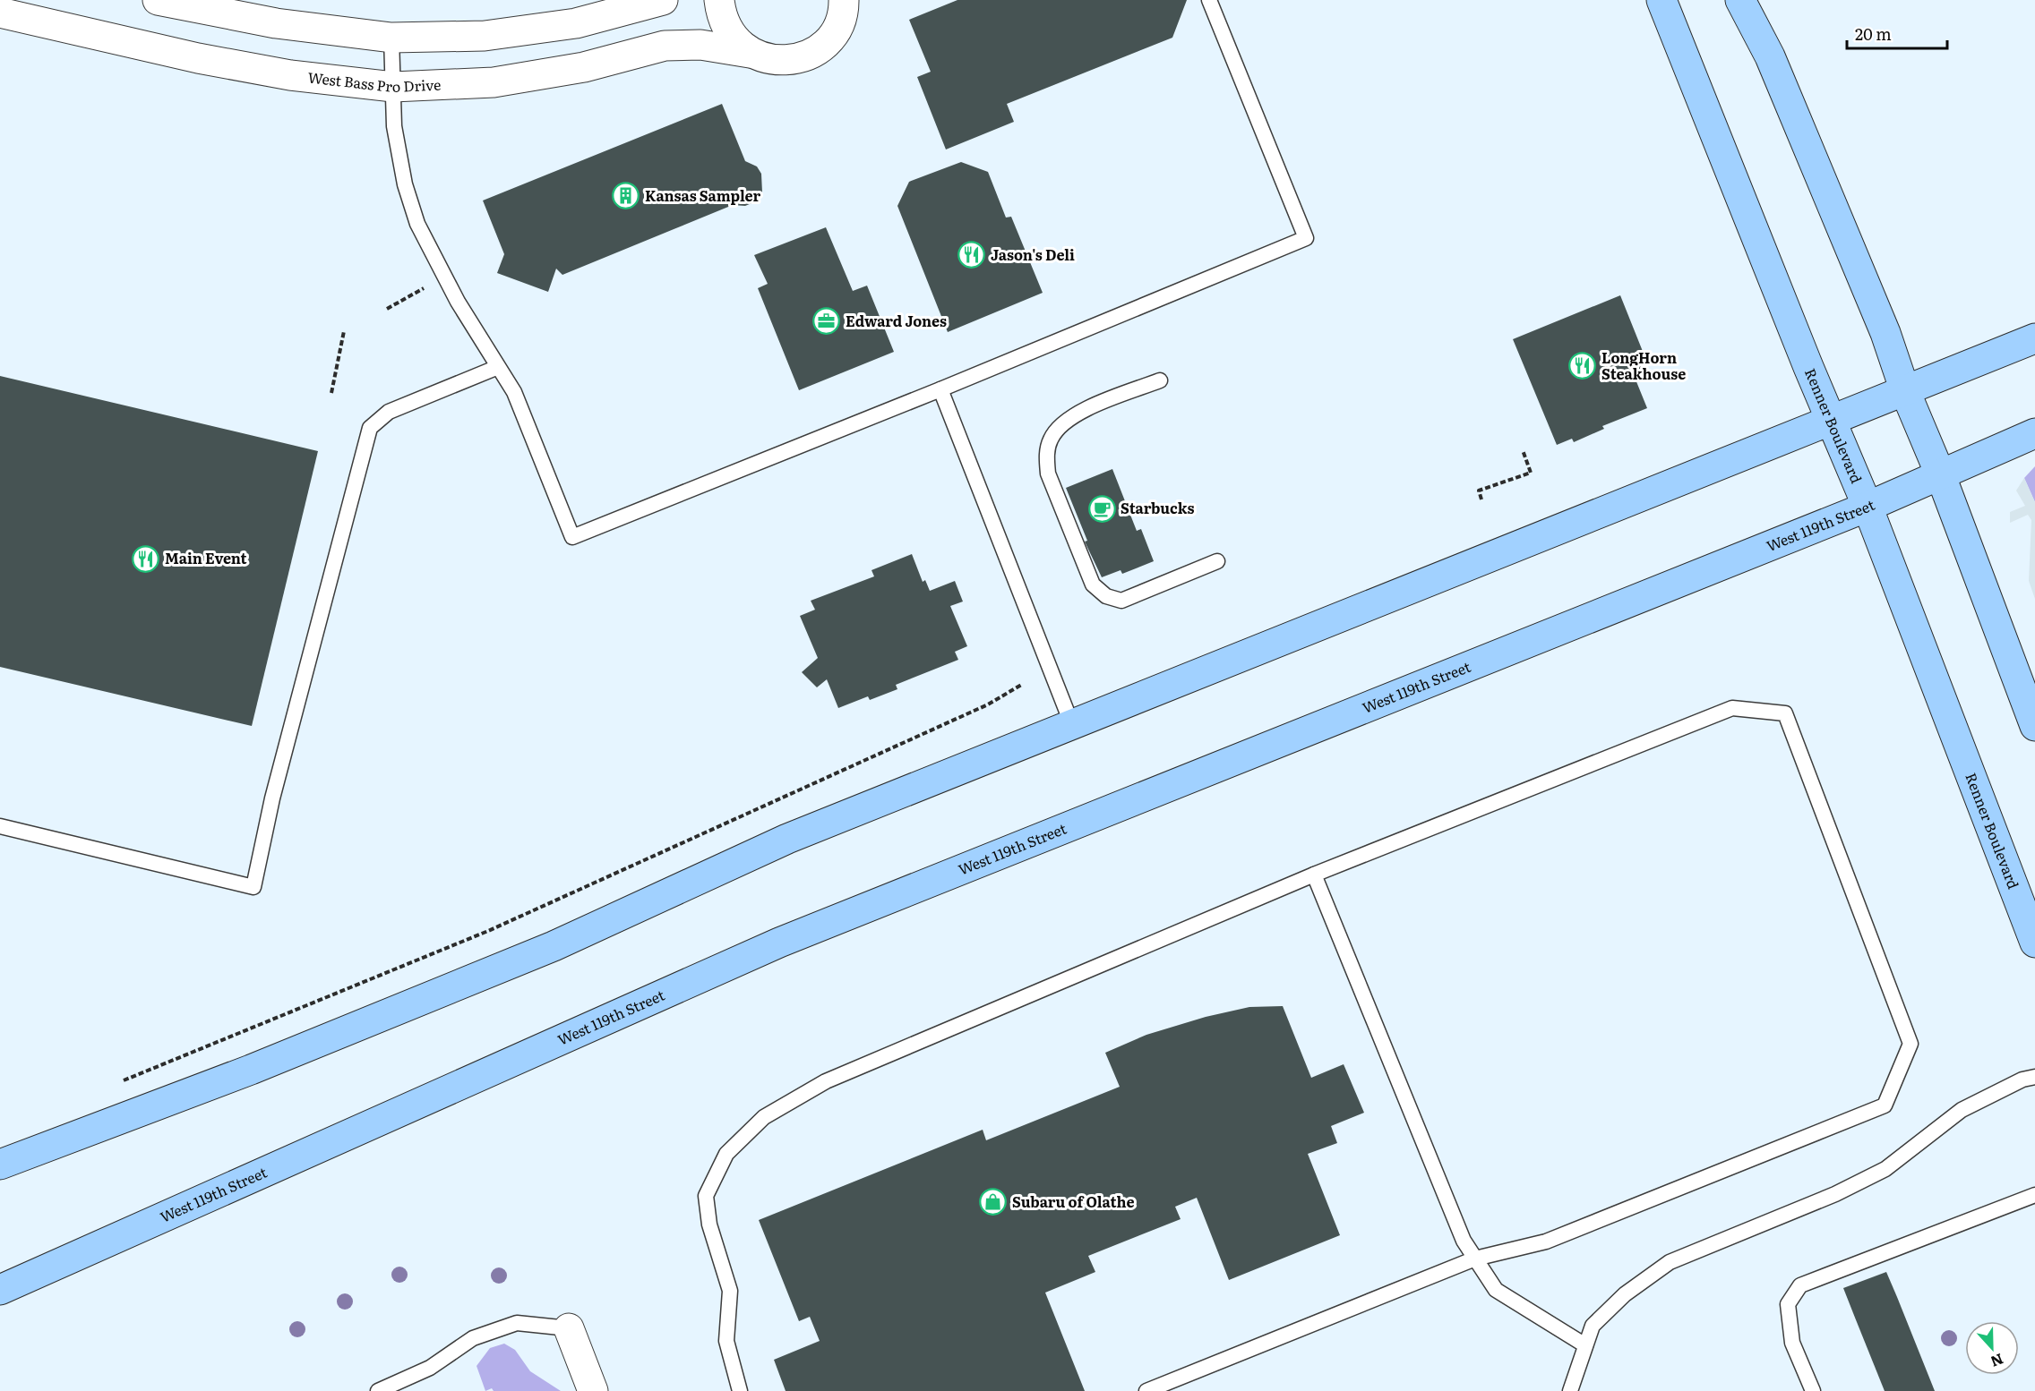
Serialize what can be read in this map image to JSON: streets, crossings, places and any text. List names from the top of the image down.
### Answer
{
  "streets": {
    "main road": ["Renner Boulevard", "West 119th Street"],
    "street": ["West Bass Pro Drive"]
  },
  "crossings": [
    ["Renner Boulevard", "West 119th Street"]
  ],
  "places": {
    "building": ["Kansas Sampler"],
    "restaurant": ["Jason's Deli", "LongHorn Steakhouse", "Main Event"],
    "office": ["Edward Jones"],
    "cafe": ["Starbucks"],
    "shop": ["Subaru of Olathe"]
  },
  "scale_bar": "20 m",
  "north": "bottom"
}
